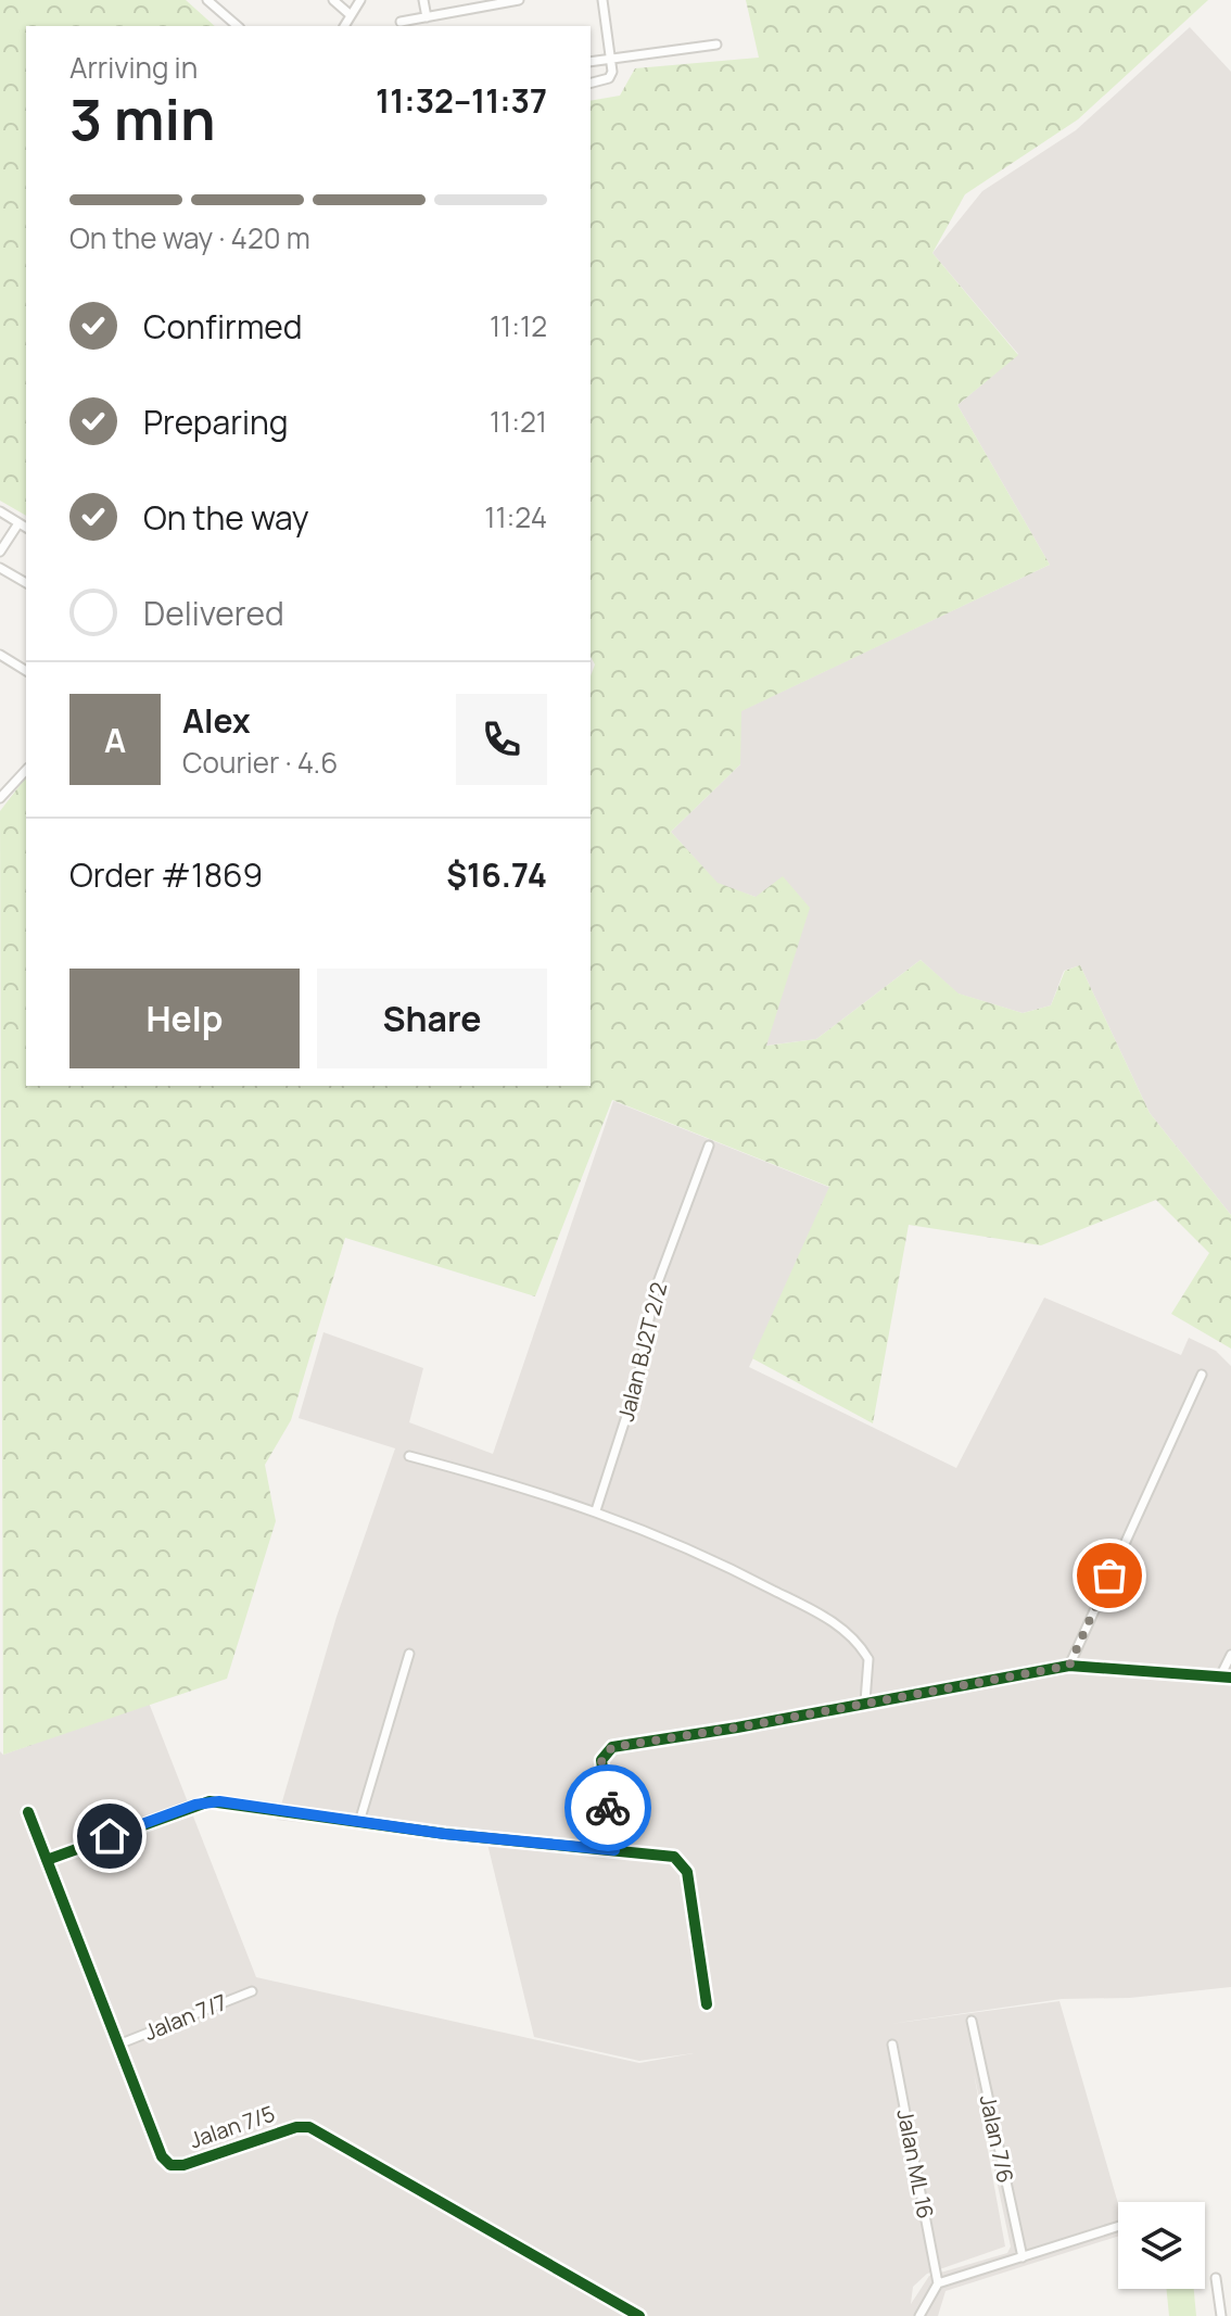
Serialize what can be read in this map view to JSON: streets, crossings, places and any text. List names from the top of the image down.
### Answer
{
  "streets": {
    "street": [
      "Jalan BJ2T 2/2",
      "Jalan 7/7",
      "Jalan 7/5",
      "Jalan 7/6",
      "Jalan ML 16"
    ]
  },
  "crossings": [
    ["Jalan 7/7", "Jalan 7/5"]
  ],
  "page": {
    "heading": ["3 min", "Arriving in", "11:32–11:37"],
    "panel": [
      "Alex",
      "Courier · 4.6",
      "Order #1869",
      "$16.74"
    ],
    "bar": "On the way · 420 m",
    "list": [
      ["Confirmed", "11:12"],
      ["Preparing", "11:21"],
      ["On the way", "11:24"],
      "Delivered"
    ],
    "round": "A",
    "buttons": ["Help", "Share"]
  }
}
